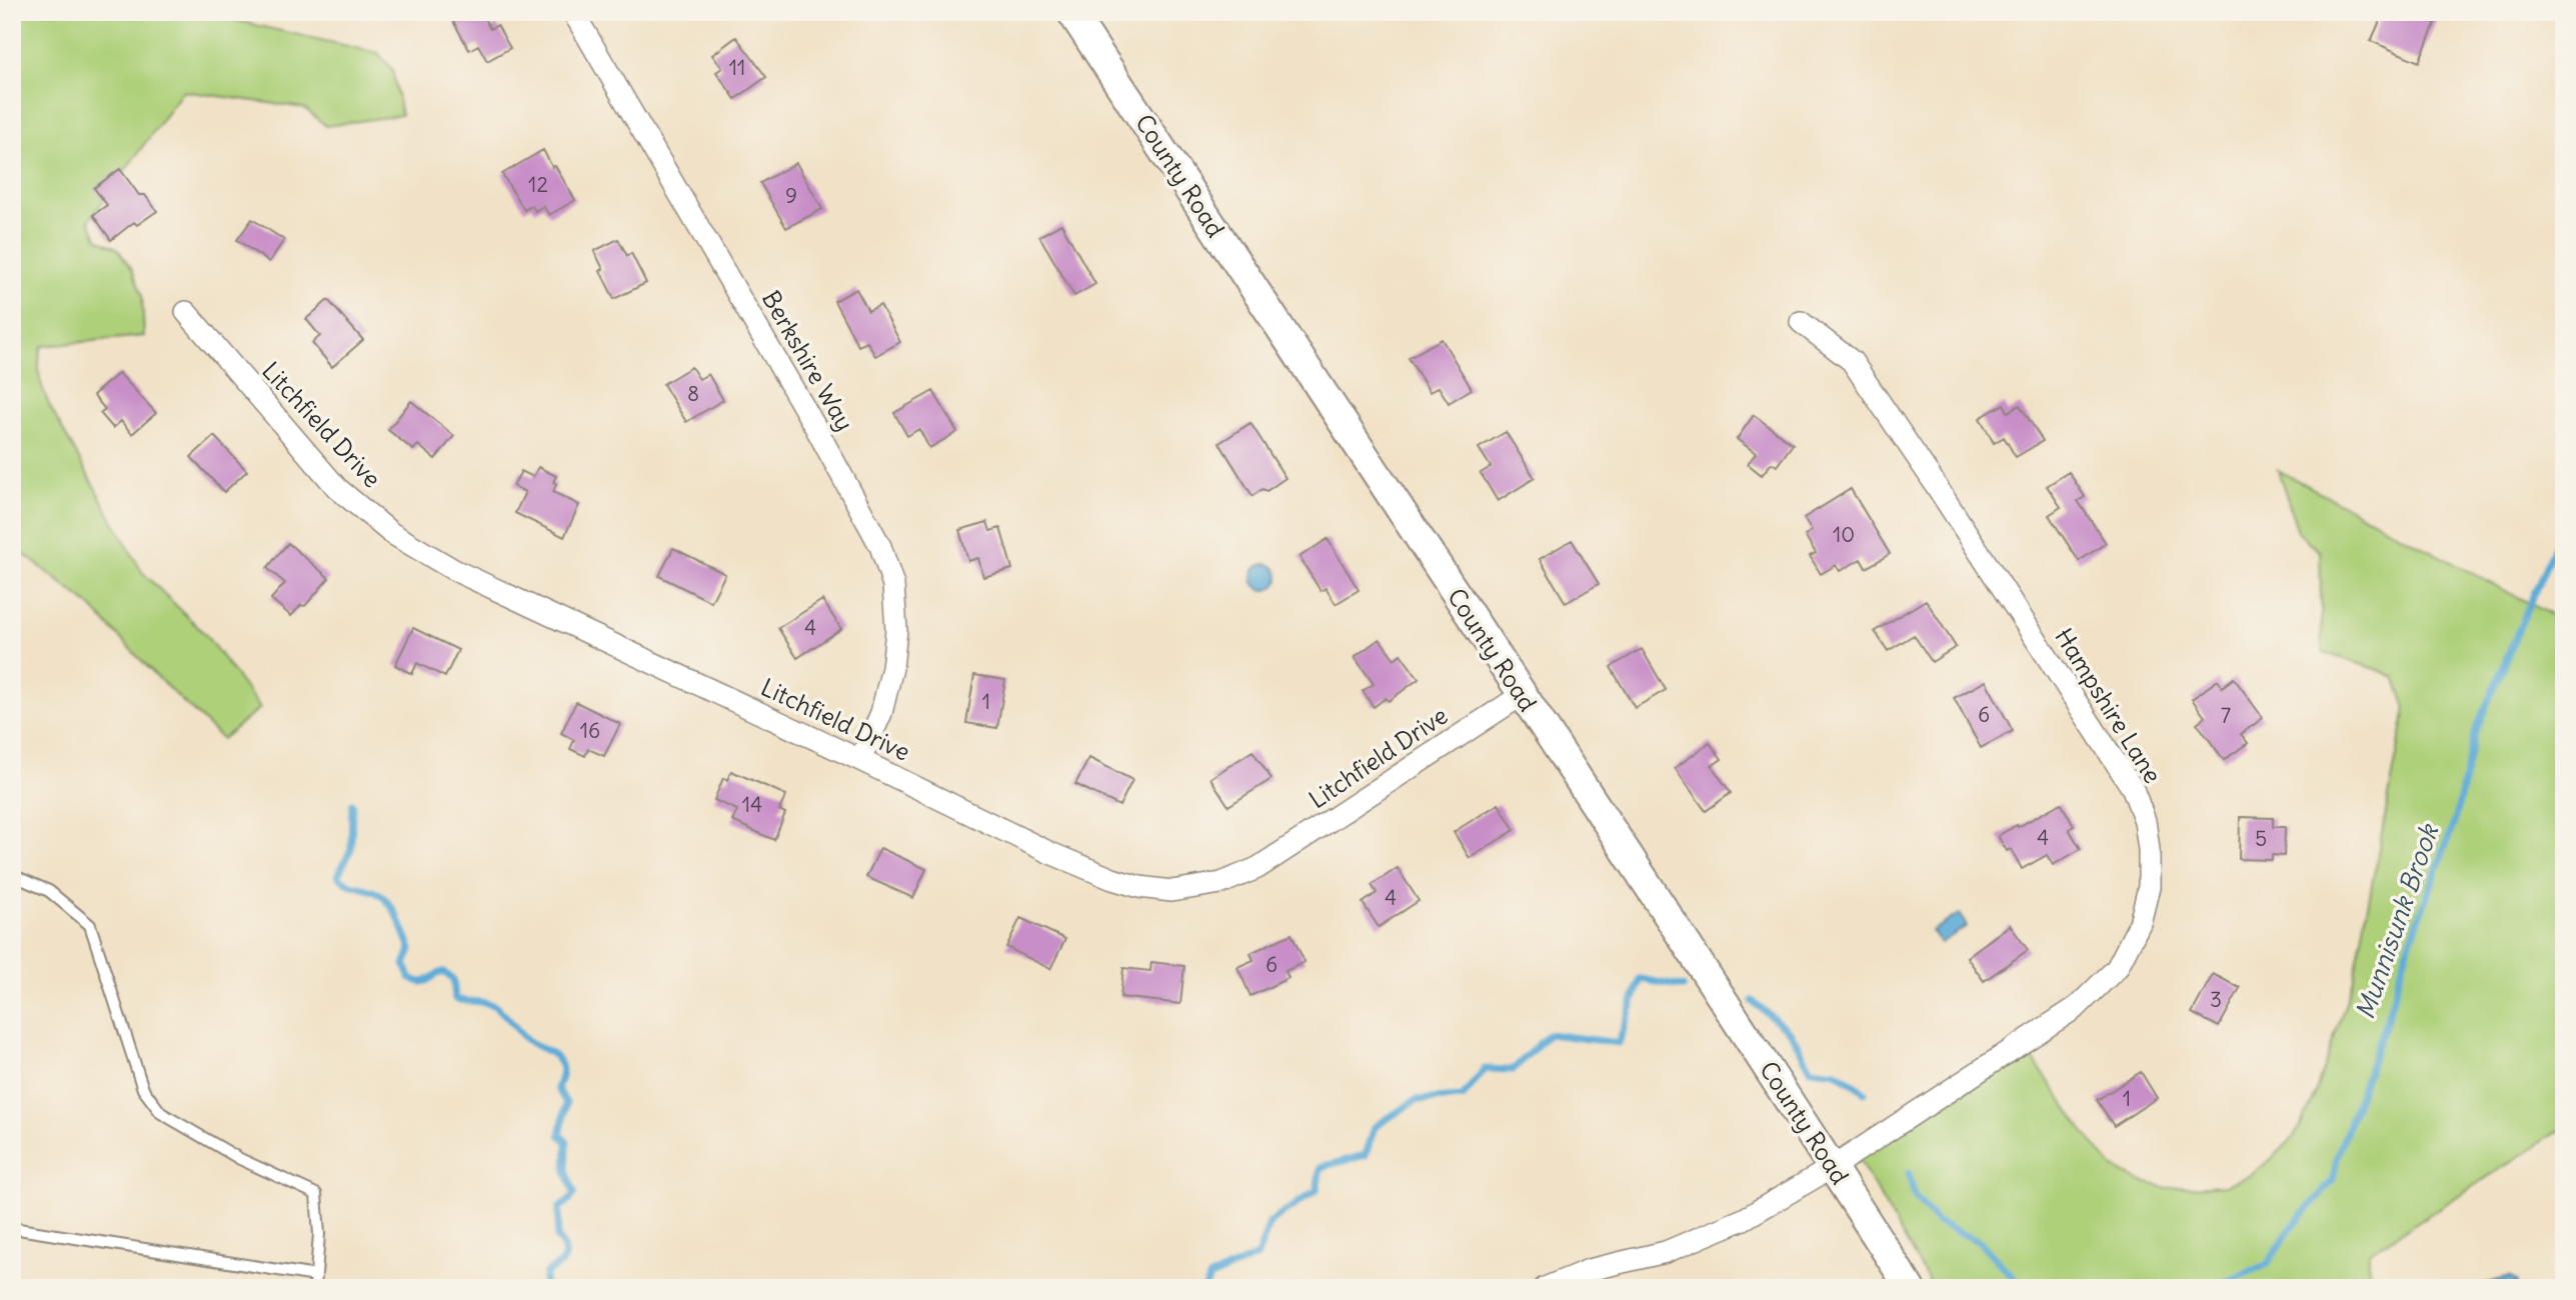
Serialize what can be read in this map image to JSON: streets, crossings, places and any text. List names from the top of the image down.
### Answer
{
  "streets": {
    "street": [
      "County Road",
      "Berkshire Way",
      "Litchfield Drive",
      "Hampshire Lane"
    ]
  },
  "crossings": [
    ["County Road", "Litchfield Drive"],
    ["County Road", "Hampshire Lane"],
    ["Berkshire Way", "Litchfield Drive"]
  ],
  "water": ["Munnisunk Brook"],
  "house_numbers": [
    "11",
    "12",
    "9",
    "8",
    "10",
    "4",
    "1",
    "6",
    "7",
    "16",
    "14",
    "4",
    "5",
    "4",
    "6",
    "3",
    "1"
  ]
}
